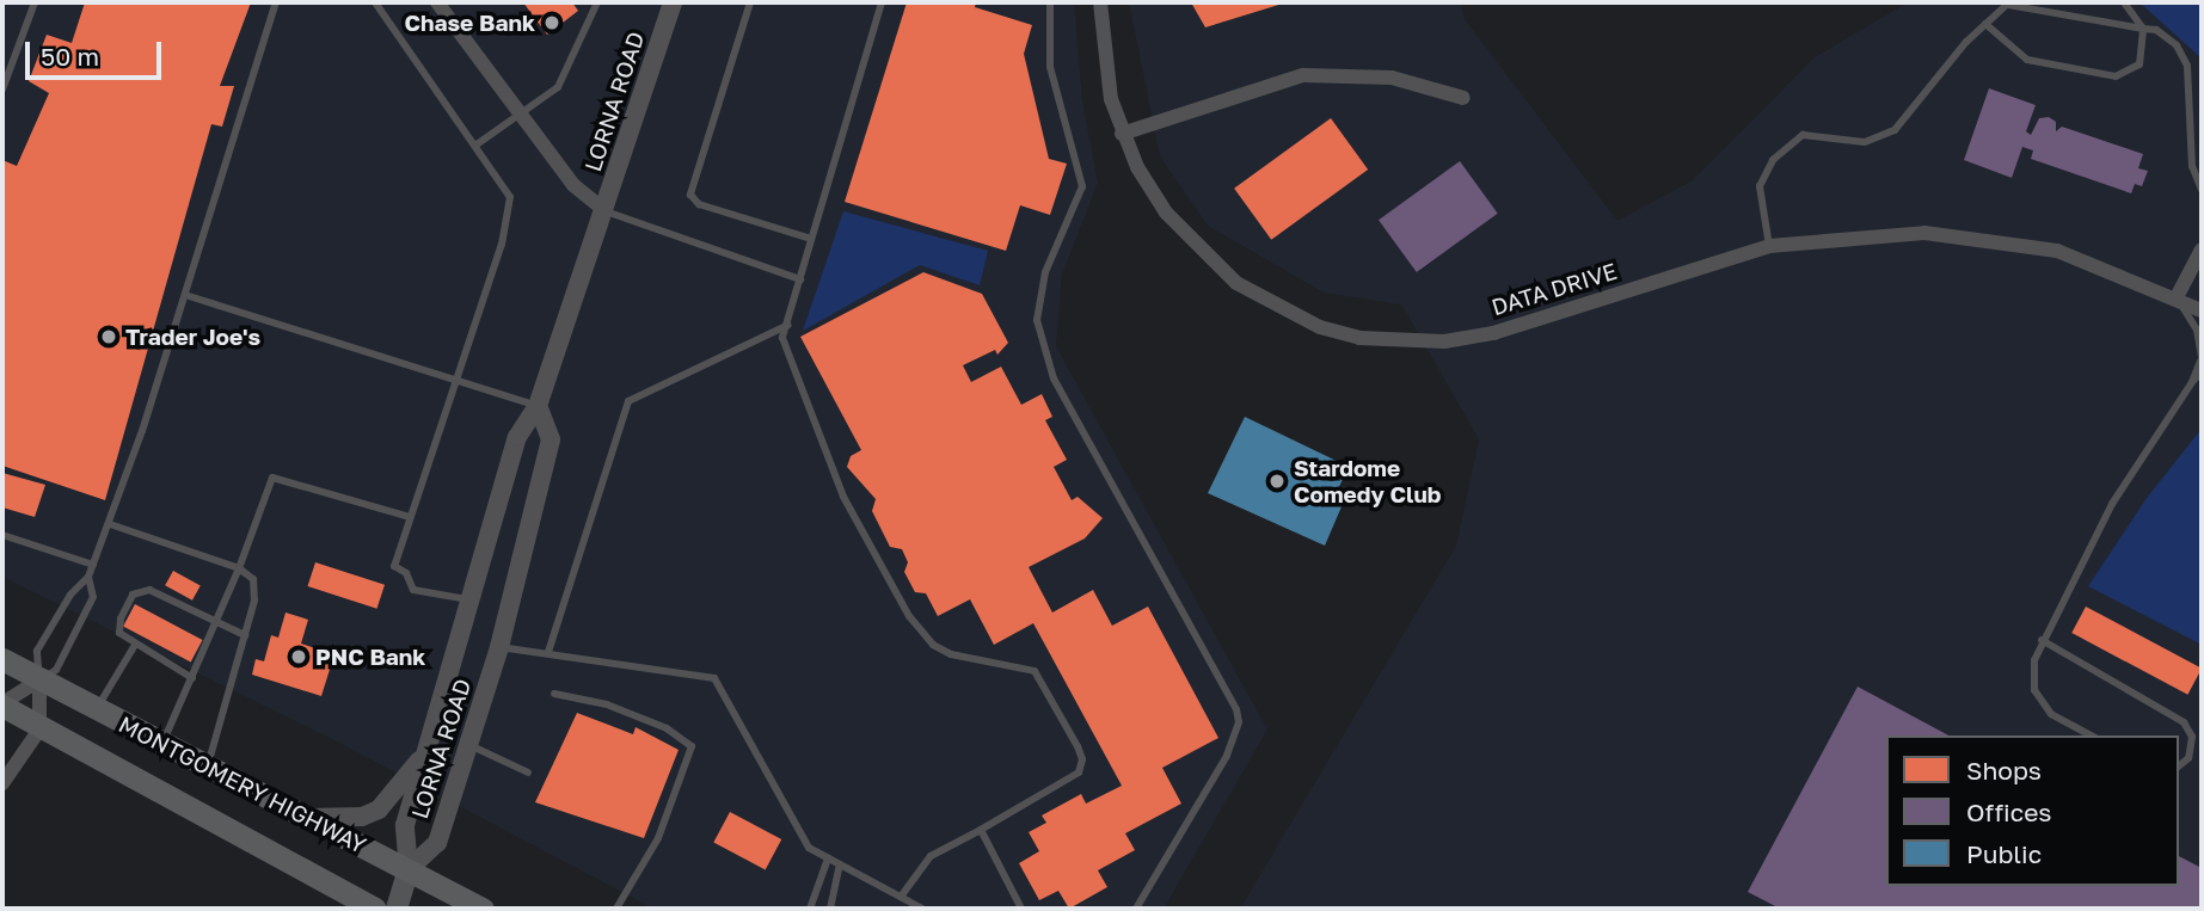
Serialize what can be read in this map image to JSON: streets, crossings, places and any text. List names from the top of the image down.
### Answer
{
  "streets": {
    "main road": ["MONTGOMERY HIGHWAY"],
    "street": ["LORNA ROAD", "DATA DRIVE"]
  },
  "crossings": [
    ["LORNA ROAD", "MONTGOMERY HIGHWAY"]
  ],
  "places": [
    "Chase Bank",
    "Trader Joe's",
    "Stardome Comedy Club",
    "PNC Bank"
  ],
  "legend": ["Shops", "Offices", "Public"],
  "scale_bar": "50 m"
}
